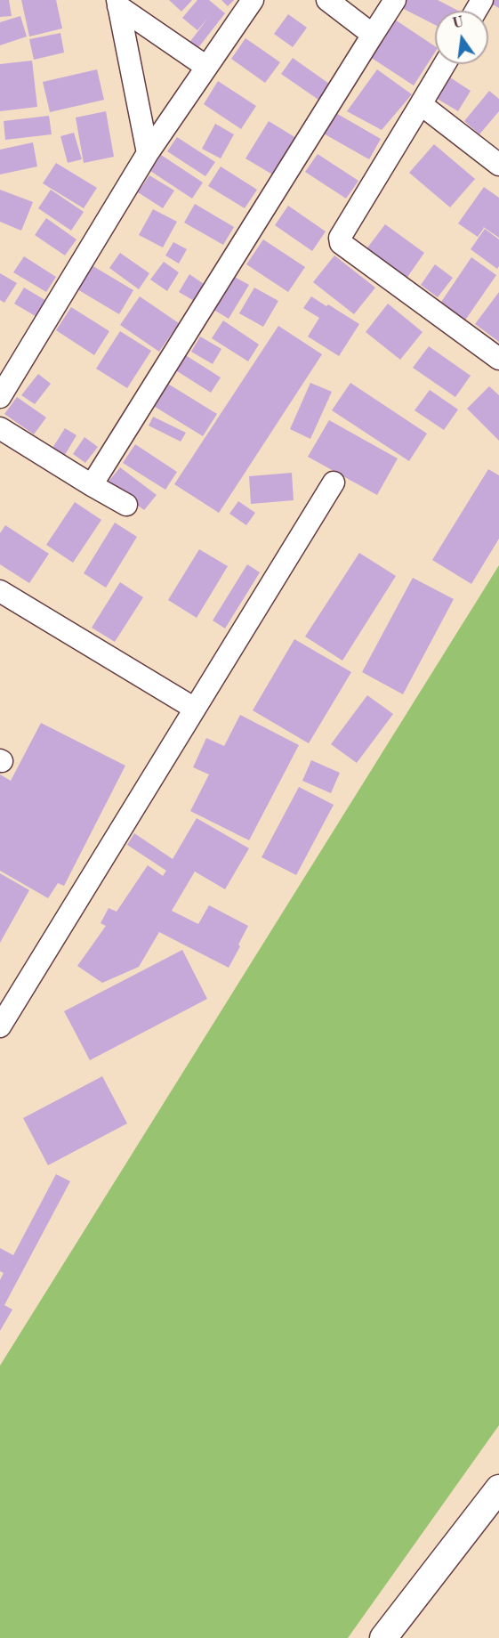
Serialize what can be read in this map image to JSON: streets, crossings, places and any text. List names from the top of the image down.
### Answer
{
  "north": "top"
}
